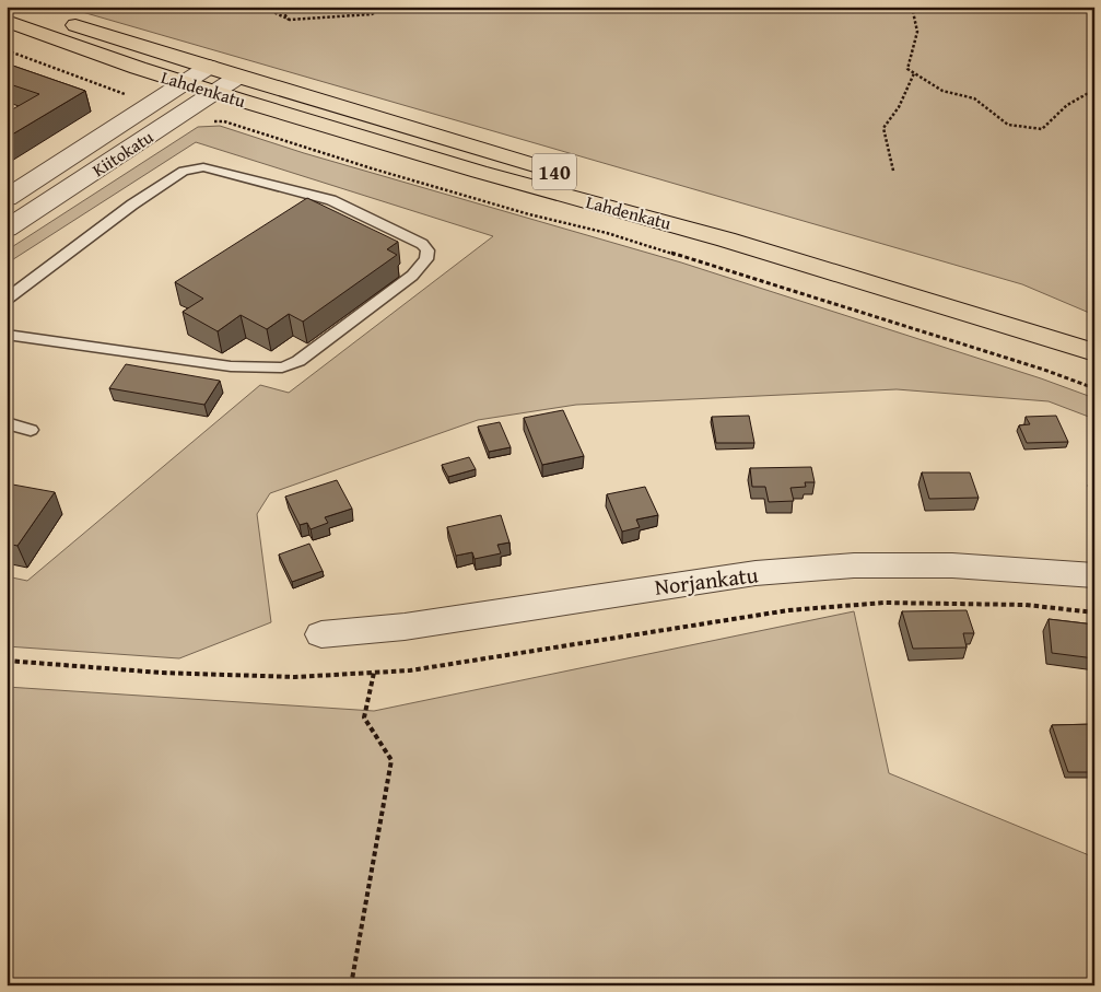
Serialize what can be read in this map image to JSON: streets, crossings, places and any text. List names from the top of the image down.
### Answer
{
  "streets": {
    "main road": ["Lahdenkatu", "140"],
    "street": ["Kiitokatu", "Norjankatu"]
  },
  "crossings": [
    ["Lahdenkatu", "Kiitokatu"]
  ]
}
